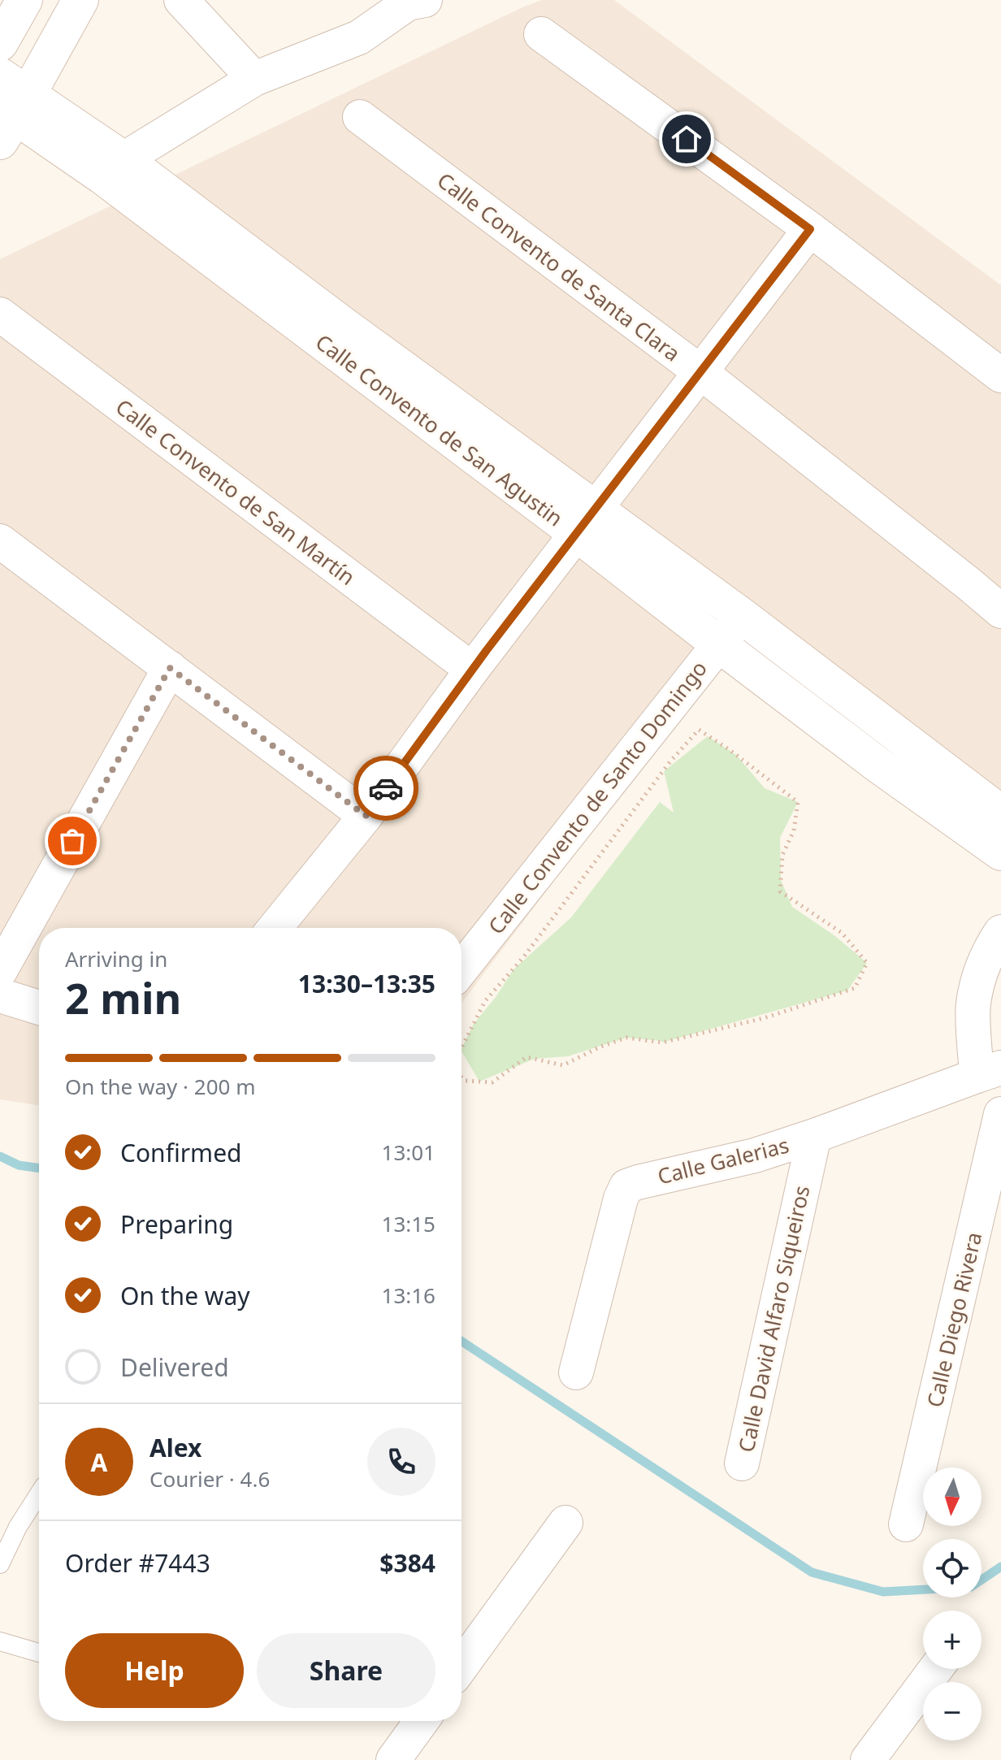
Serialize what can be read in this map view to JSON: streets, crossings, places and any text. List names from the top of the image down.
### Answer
{
  "streets": {
    "street": [
      "Calle Convento de Santa Clara",
      "Calle Convento de San Agustin",
      "Calle Convento de San Martín",
      "Calle Convento de Santo Domingo",
      "Calle Galerias",
      "Calle David Alfaro Siqueiros",
      "Calle Diego Rivera"
    ]
  },
  "crossings": [
    ["Calle Convento de San Agustin", "Calle Convento de Santo Domingo"],
    ["Calle Galerias", "Calle David Alfaro Siqueiros"]
  ],
  "north": "bottom",
  "page": {
    "heading": ["2 min", "Arriving in", "13:30–13:35"],
    "panel": [
      "Alex",
      "Courier · 4.6",
      "Order #7443",
      "$384"
    ],
    "bar": "On the way · 200 m",
    "list": [
      ["Confirmed", "13:01"],
      ["Preparing", "13:15"],
      ["On the way", "13:16"],
      "Delivered"
    ],
    "round": "A",
    "map_buttons": ["+", "−"],
    "buttons": ["Help", "Share"]
  }
}
